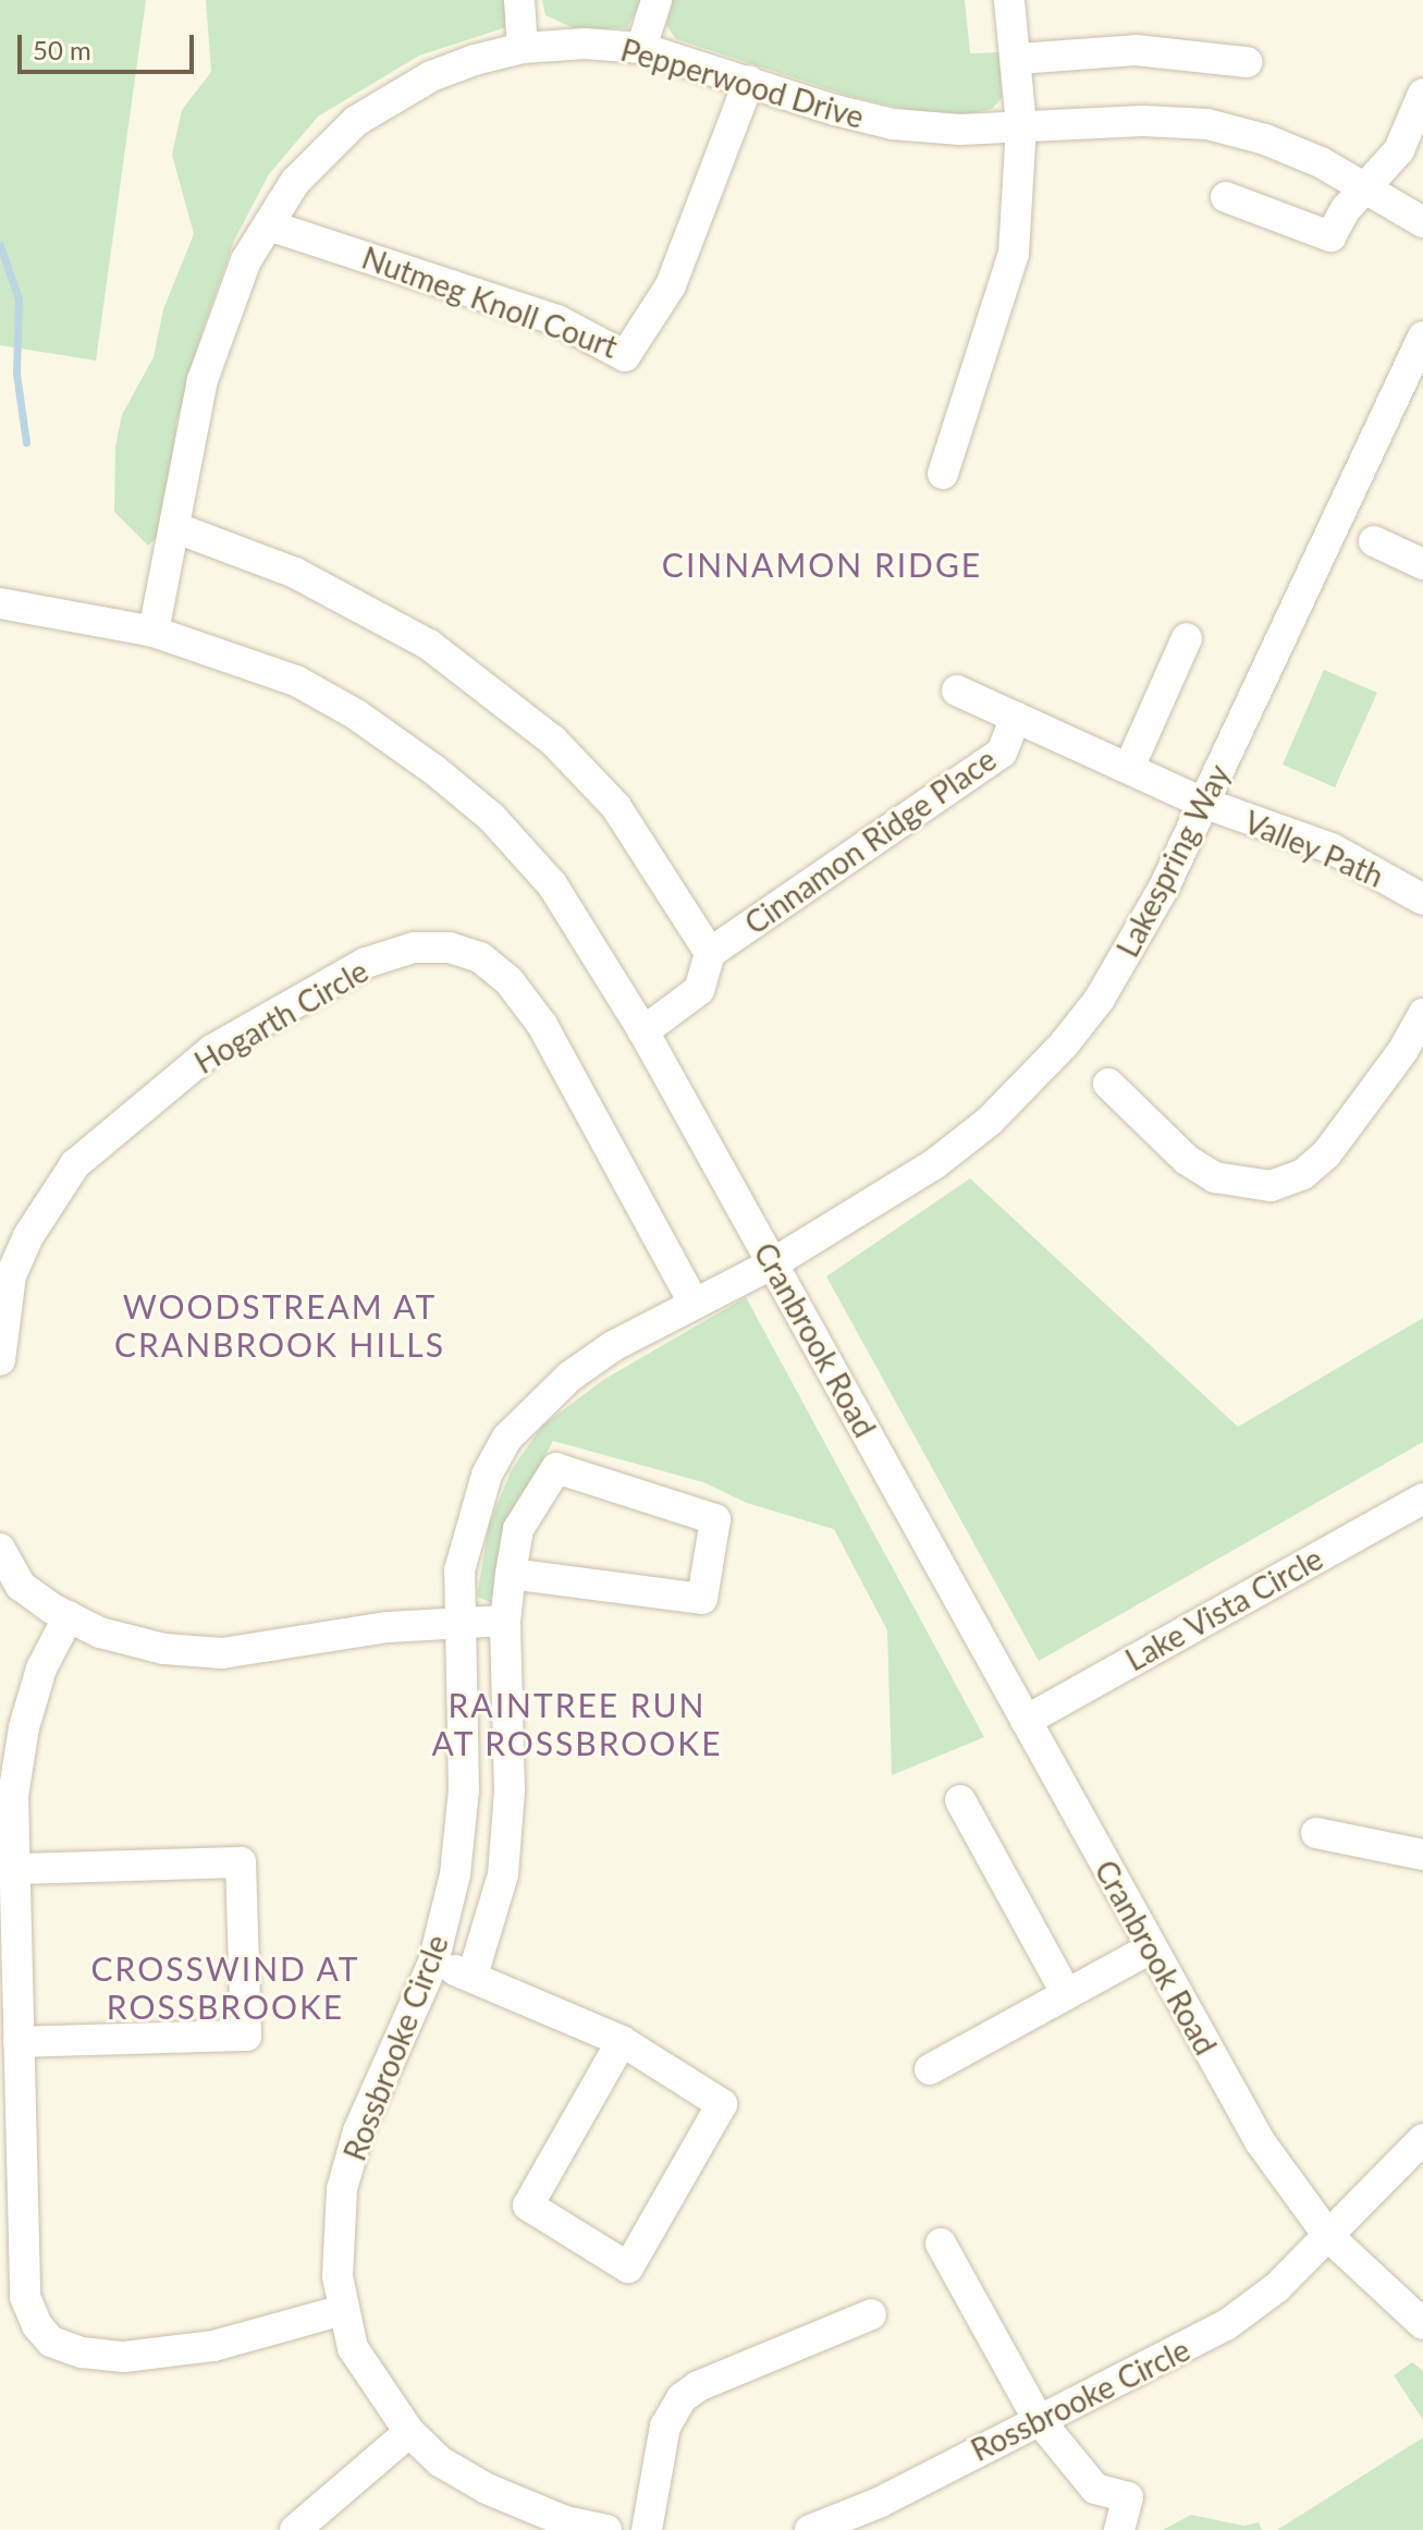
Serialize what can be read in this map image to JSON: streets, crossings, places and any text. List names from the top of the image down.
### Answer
{
  "streets": {
    "street": [
      "Pepperwood Drive",
      "Nutmeg Knoll Court",
      "Cinnamon Ridge Place",
      "Valley Path",
      "Lakespring Way",
      "Hogarth Circle",
      "Cranbrook Road",
      "Lake Vista Circle",
      "Rossbrooke Circle"
    ]
  },
  "crossings": [
    ["Pepperwood Drive", "Nutmeg Knoll Court"],
    ["Pepperwood Drive", "Cinnamon Ridge Place"],
    ["Pepperwood Drive", "Cranbrook Road"],
    ["Cinnamon Ridge Place", "Valley Path"],
    ["Valley Path", "Lakespring Way"],
    ["Lakespring Way", "Cranbrook Road"],
    ["Lakespring Way", "Rossbrooke Circle"],
    ["Hogarth Circle", "Rossbrooke Circle"],
    ["Cranbrook Road", "Lake Vista Circle"],
    ["Cranbrook Road", "Rossbrooke Circle"]
  ],
  "districts": [
    "CINNAMON RIDGE",
    "WOODSTREAM AT CRANBROOK HILLS",
    "RAINTREE RUN AT ROSSBROOKE",
    "CROSSWIND AT ROSSBROOKE"
  ],
  "scale_bar": "50 m"
}
